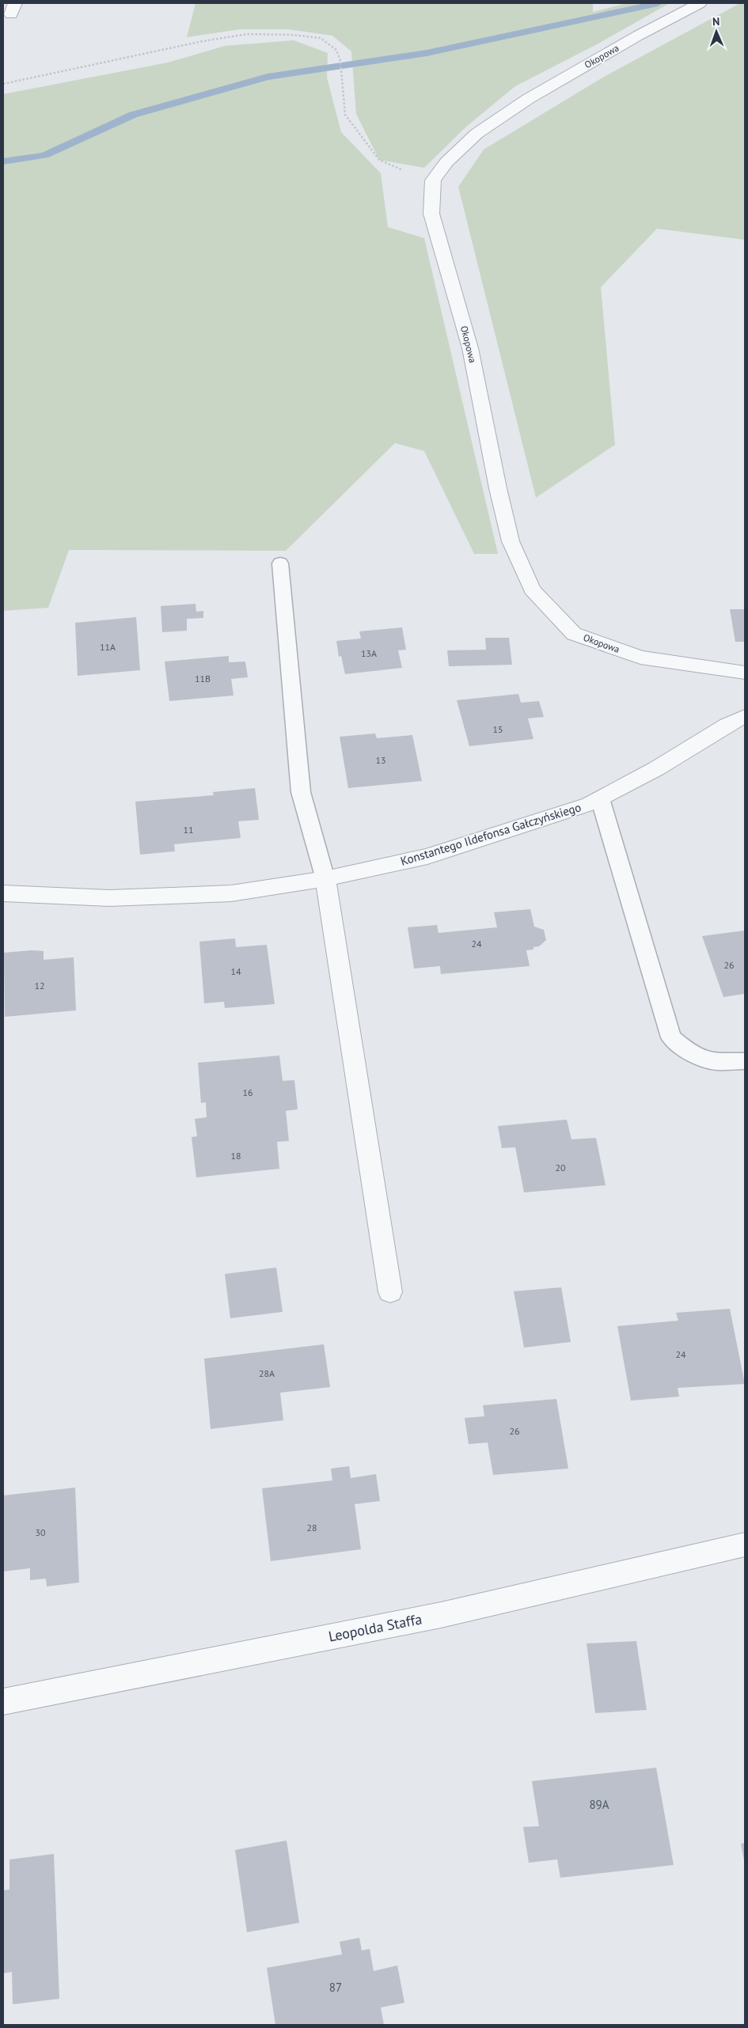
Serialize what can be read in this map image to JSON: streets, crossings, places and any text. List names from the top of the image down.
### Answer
{
  "streets": {
    "street": ["Okopowa", "Konstantego Ildefonsa Gałczyńskiego", "Leopolda Staffa"]
  },
  "house_numbers": [
    "11A",
    "13A",
    "11B",
    "15",
    "13",
    "11",
    "24",
    "26",
    "14",
    "12",
    "16",
    "18",
    "20",
    "24",
    "28A",
    "26",
    "28",
    "30",
    "89A",
    "87"
  ],
  "north": "top"
}
